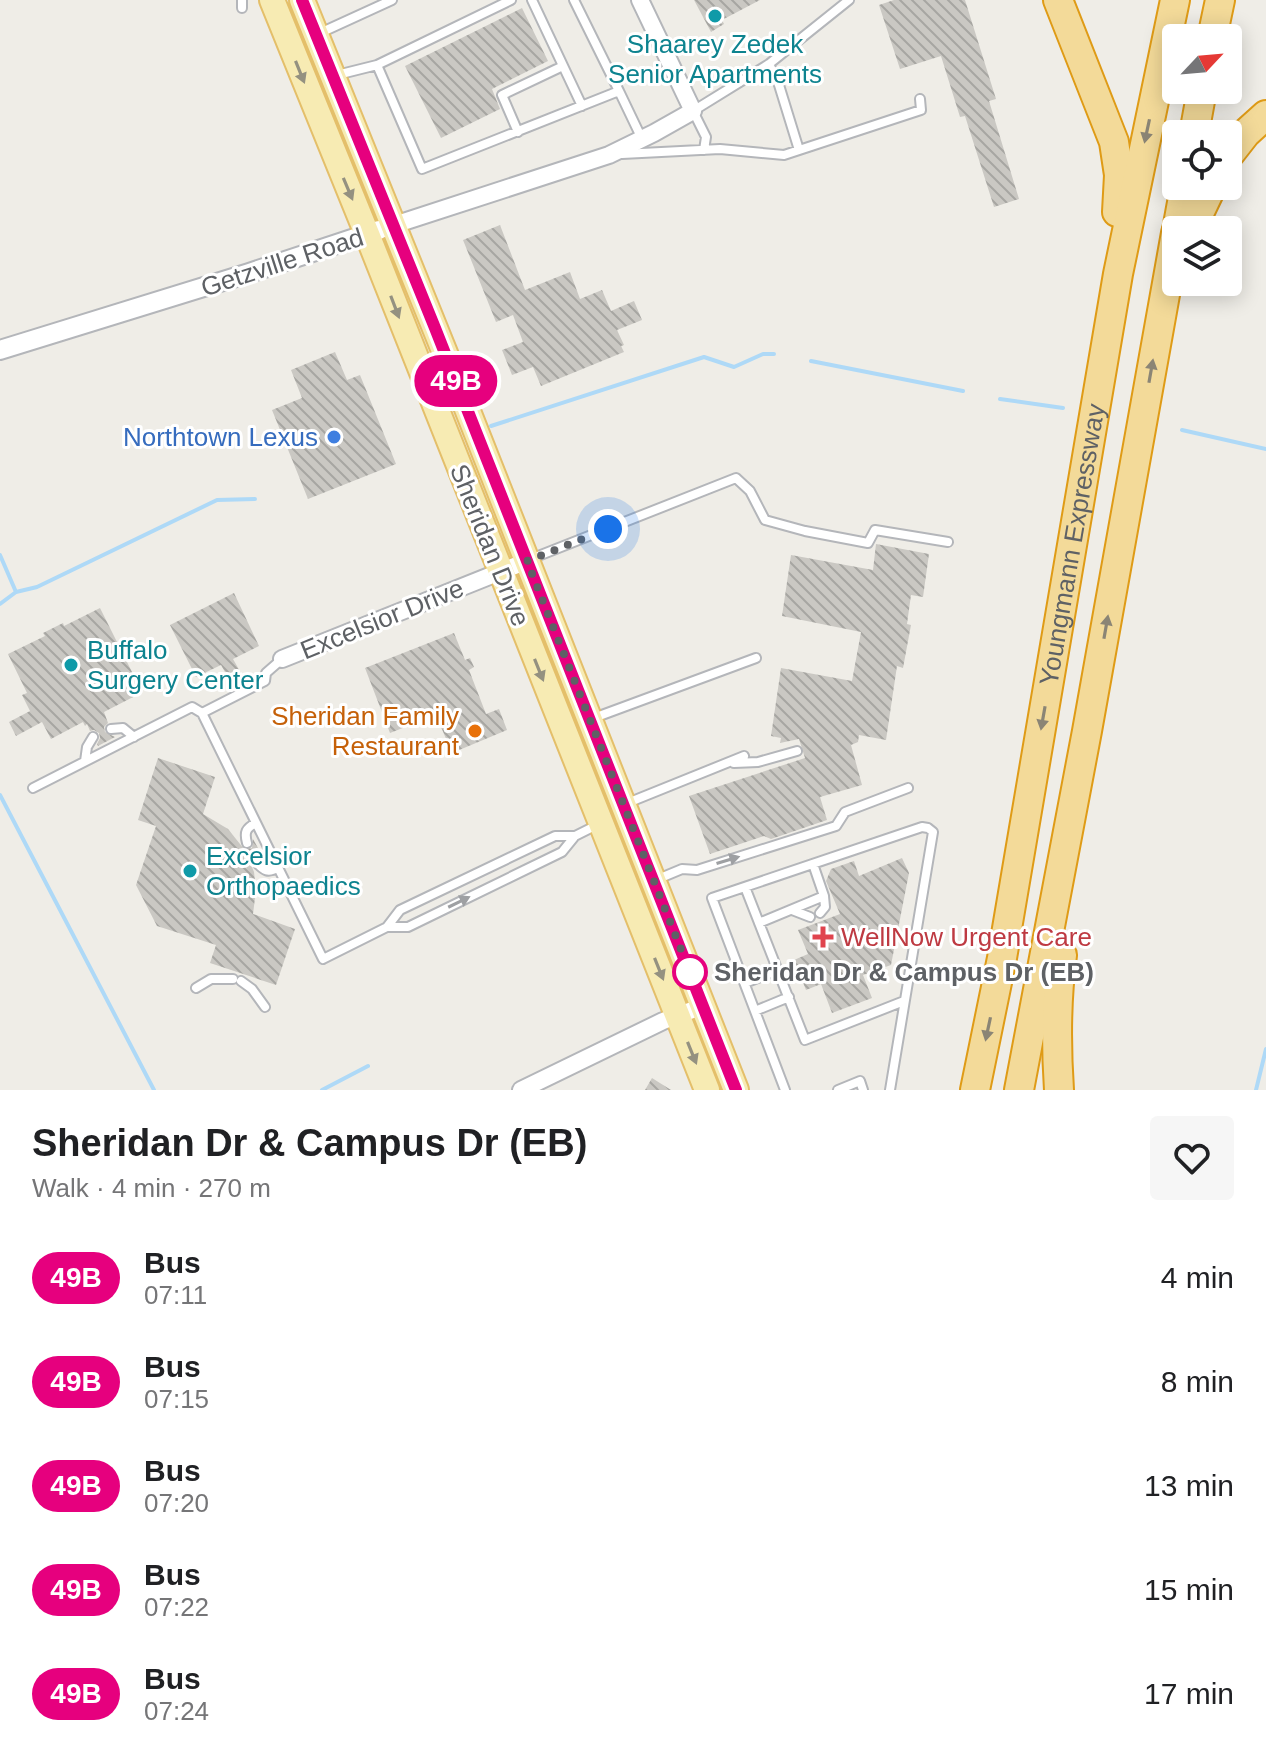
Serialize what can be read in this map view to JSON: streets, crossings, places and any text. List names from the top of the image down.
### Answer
{
  "streets": {
    "highway": ["Youngmann Expressway"],
    "main road": ["Sheridan Drive"],
    "street": ["Getzville Road", "Excelsior Drive"]
  },
  "crossings": [
    ["Getzville Road", "Sheridan Drive"],
    ["Sheridan Drive", "Excelsior Drive"]
  ],
  "places": {
    "other": [
      "Shaarey Zedek Senior Apartments",
      "Northtown Lexus",
      "Buffalo Surgery Center",
      "Sheridan Family Restaurant",
      "Excelsior Orthopaedics",
      "Sheridan Dr & Campus Dr (EB)"
    ],
    "health": ["WellNow Urgent Care"]
  },
  "lines": ["bus line 49B"],
  "north": "top right",
  "page": {
    "on_map": "49B",
    "heading": ["Sheridan Dr & Campus Dr (EB)", "Walk · 4 min · 270 m"],
    "list": [
      {
        "mark": "49B",
        "name": "Bus",
        "note": "07:11",
        "value": "4 min"
      },
      {
        "mark": "49B",
        "name": "Bus",
        "note": "07:15",
        "value": "8 min"
      },
      {
        "mark": "49B",
        "name": "Bus",
        "note": "07:20",
        "value": "13 min"
      },
      {
        "mark": "49B",
        "name": "Bus",
        "note": "07:22",
        "value": "15 min"
      },
      {
        "mark": "49B",
        "name": "Bus",
        "note": "07:24",
        "value": "17 min"
      }
    ]
  }
}
